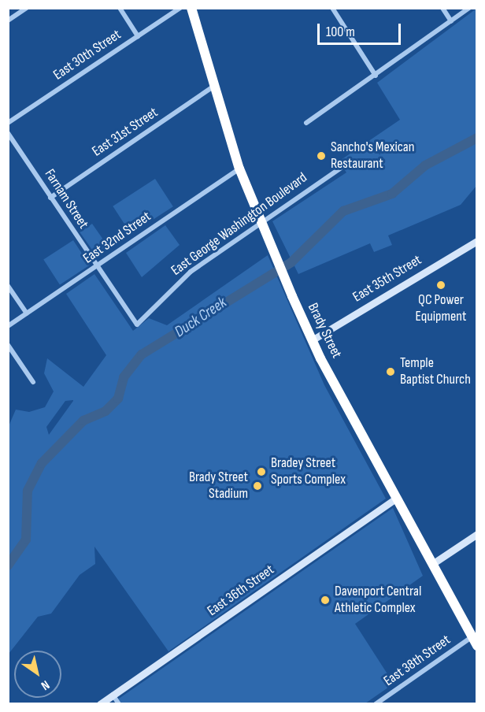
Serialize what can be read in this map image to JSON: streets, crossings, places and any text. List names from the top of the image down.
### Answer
{
  "streets": {
    "highway": ["Brady Street"],
    "street": [
      "East 30th Street",
      "East 31st Street",
      "Farnam Street",
      "East George Washington Boulevard",
      "East 32nd Street",
      "East 35th Street",
      "East 36th Street",
      "East 38th Street"
    ]
  },
  "crossings": [
    ["East 31st Street", "Farnam Street"],
    ["East 31st Street", "Brady Street"],
    ["Farnam Street", "East George Washington Boulevard"],
    ["Farnam Street", "East 32nd Street"],
    ["East George Washington Boulevard", "Brady Street"],
    ["East 32nd Street", "Brady Street"],
    ["East 35th Street", "Brady Street"],
    ["Brady Street", "East 36th Street"],
    ["Brady Street", "East 38th Street"]
  ],
  "water": ["Duck Creek"],
  "places": [
    "Sancho's Mexican Restaurant",
    "QC Power Equipment",
    "Temple Baptist Church",
    "Bradey Street Sports Complex",
    "Brady Street Stadium",
    "Davenport Central Athletic Complex"
  ],
  "scale_bar": "100 m",
  "north": "bottom right"
}
